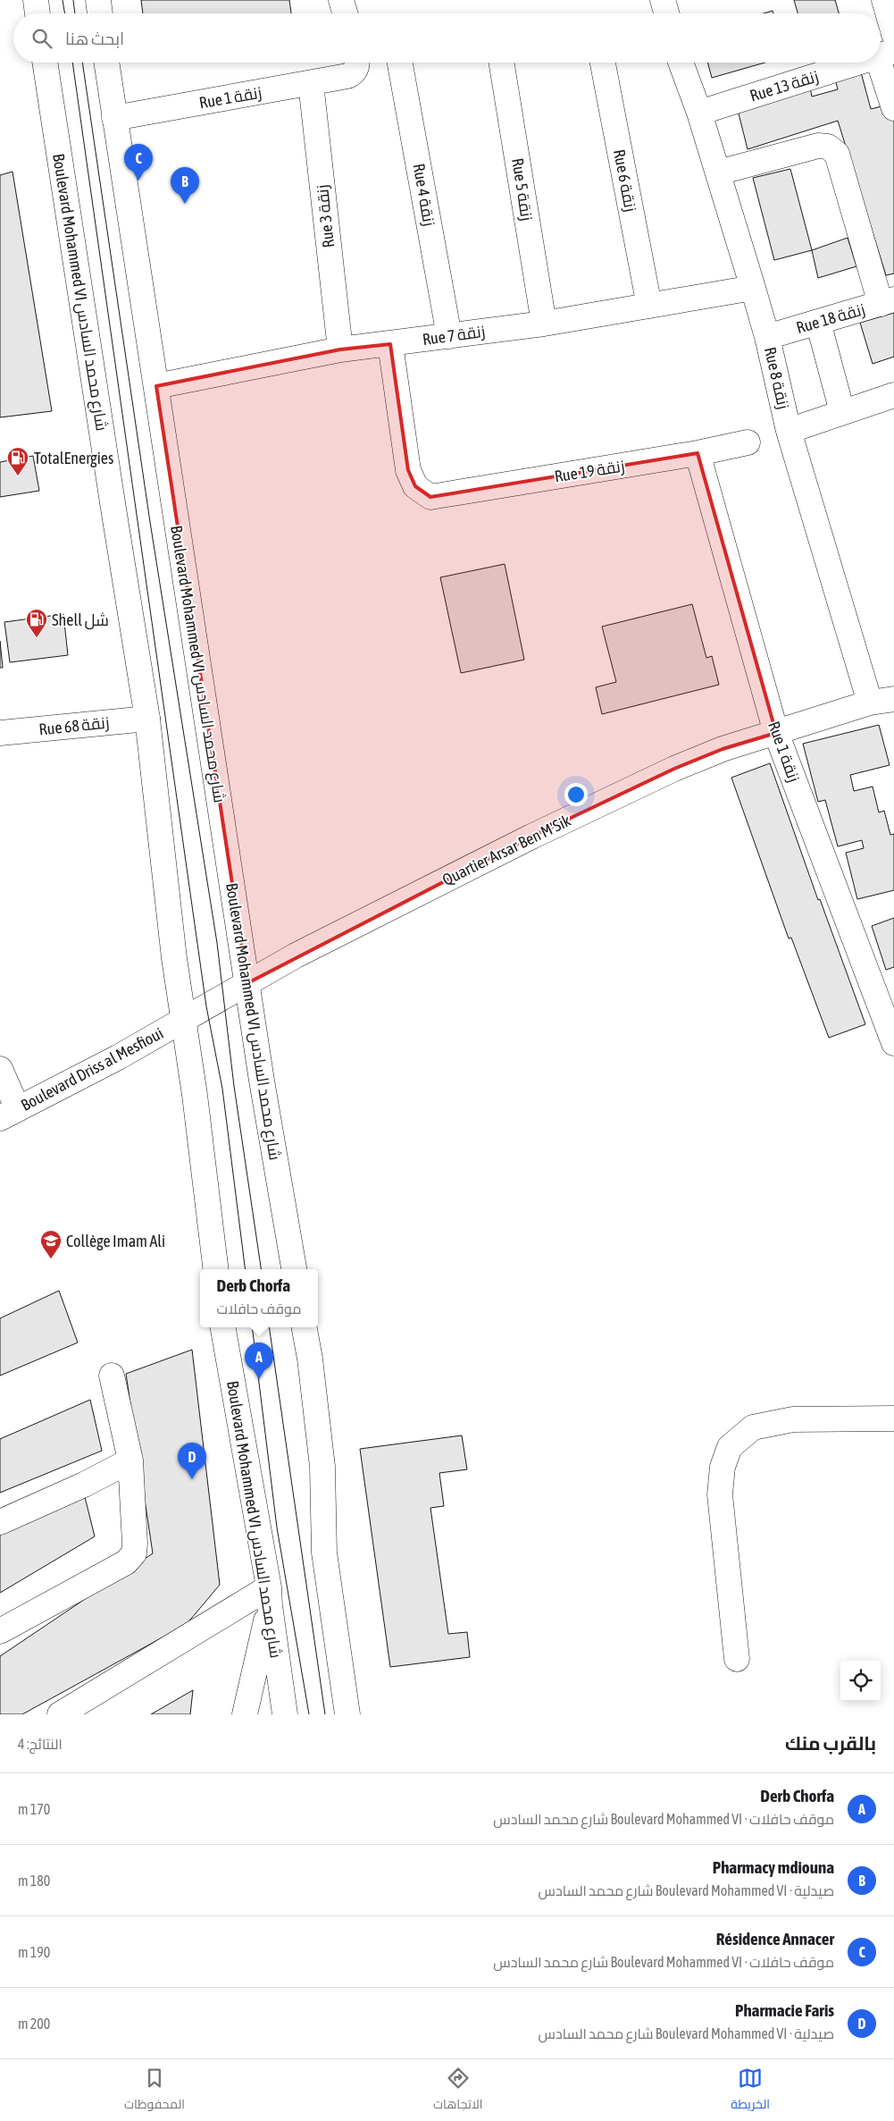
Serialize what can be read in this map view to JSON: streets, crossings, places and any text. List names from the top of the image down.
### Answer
{
  "streets": {
    "street": [
      "Rue 13 زنقة",
      "Rue 1 زنقة",
      "Rue 6 زنقة",
      "Rue 5 زنقة",
      "Rue 4 زنقة",
      "Rue 3 زنقة",
      "Boulevard Mohammed VI شارع محمد السادس",
      "Rue 18 زنقة",
      "Rue 7 زنقة",
      "Rue 8 زنقة",
      "Rue 19 زنقة",
      "Rue 68 زنقة",
      "Quartier Arsar Ben M'Sik",
      "Boulevard Driss al Mesfioui"
    ]
  },
  "crossings": [
    ["Rue 13 زنقة", "Rue 8 زنقة"],
    ["Rue 1 زنقة", "Rue 3 زنقة"],
    ["Rue 1 زنقة", "Boulevard Mohammed VI شارع محمد السادس"],
    ["Rue 1 زنقة", "Rue 19 زنقة"],
    ["Rue 1 زنقة", "Quartier Arsar Ben M'Sik"],
    ["Rue 6 زنقة", "Rue 7 زنقة"],
    ["Rue 5 زنقة", "Rue 7 زنقة"],
    ["Rue 4 زنقة", "Rue 7 زنقة"],
    ["Rue 3 زنقة", "Rue 7 زنقة"],
    ["Boulevard Mohammed VI شارع محمد السادس", "Rue 7 زنقة"],
    ["Boulevard Mohammed VI شارع محمد السادس", "Rue 68 زنقة"],
    ["Boulevard Mohammed VI شارع محمد السادس", "Quartier Arsar Ben M'Sik"],
    ["Boulevard Mohammed VI شارع محمد السادس", "Boulevard Driss al Mesfioui"],
    ["Rue 18 زنقة", "Rue 8 زنقة"],
    ["Rue 7 زنقة", "Rue 8 زنقة"],
    ["Rue 7 زنقة", "Rue 19 زنقة"],
    ["Rue 8 زنقة", "Quartier Arsar Ben M'Sik"],
    ["Quartier Arsar Ben M'Sik", "Boulevard Driss al Mesfioui"]
  ],
  "places": {
    "fuel station": ["TotalEnergies", "Shell شل"],
    "school or university": ["Collège Imam Ali"]
  },
  "page": {
    "search": "ابحث هنا",
    "pins": [
      "C",
      "B",
      "A",
      "D"
    ],
    "popup": ["Derb Chorfa", "موقف حافلات"],
    "heading": ["بالقرب منك", "النتائج: 4"],
    "list": [
      {
        "mark": "A",
        "name": "Derb Chorfa",
        "note": "موقف حافلات · Boulevard Mohammed VI شارع محمد السادس",
        "value": "170 m"
      },
      {
        "mark": "B",
        "name": "Pharmacy mdiouna",
        "note": "صيدلية · Boulevard Mohammed VI شارع محمد السادس",
        "value": "180 m"
      },
      {
        "mark": "C",
        "name": "Résidence Annacer",
        "note": "موقف حافلات · Boulevard Mohammed VI شارع محمد السادس",
        "value": "190 m"
      },
      {
        "mark": "D",
        "name": "Pharmacie Faris",
        "note": "صيدلية · Boulevard Mohammed VI شارع محمد السادس",
        "value": "200 m"
      }
    ],
    "nav": ["الخريطة", "الاتجاهات", "المحفوظات"]
  }
}
